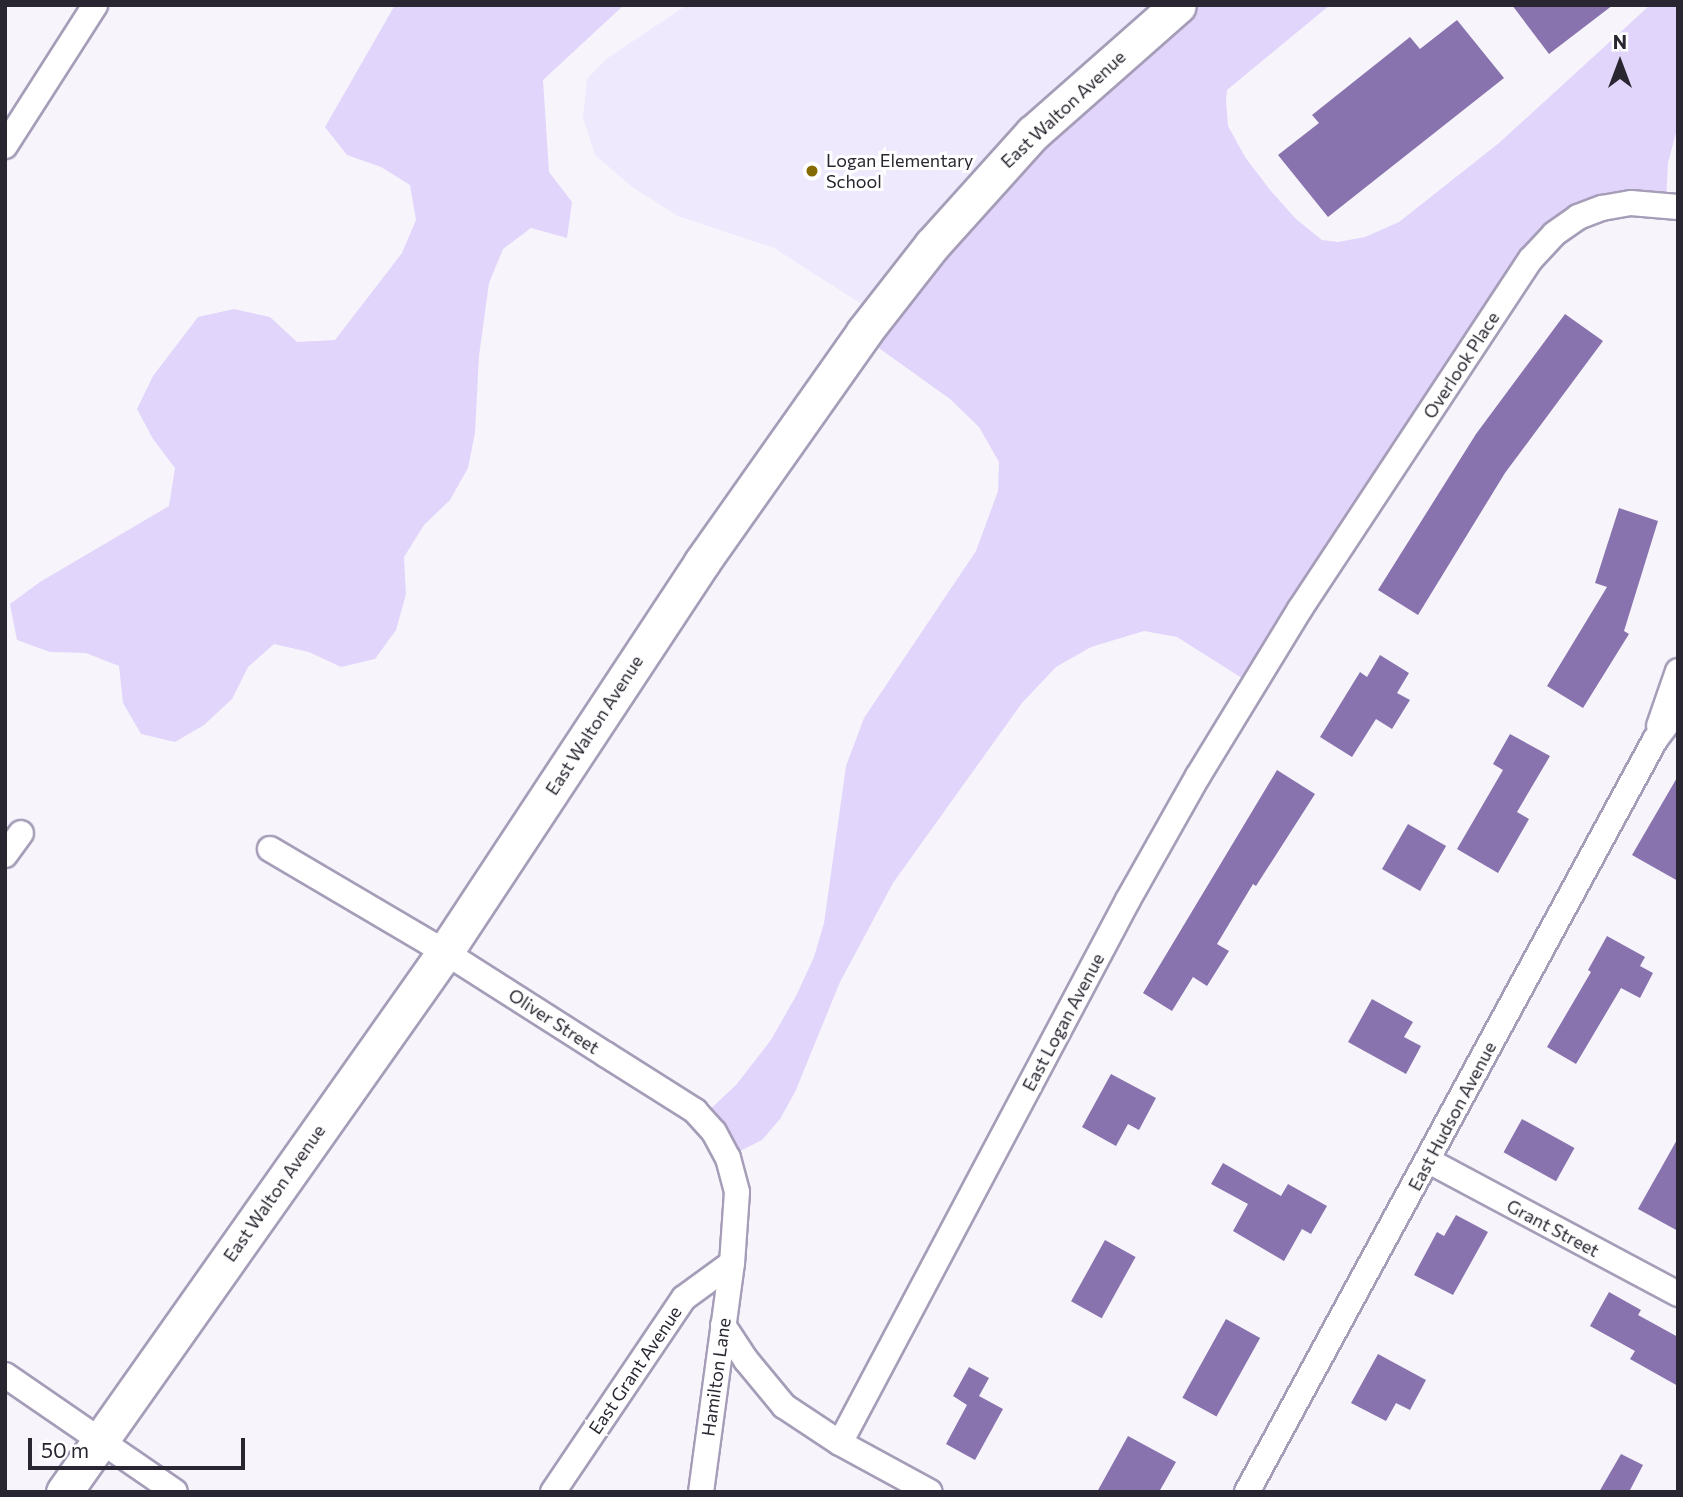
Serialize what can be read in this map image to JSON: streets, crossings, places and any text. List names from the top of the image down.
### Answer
{
  "streets": {
    "main road": ["East Walton Avenue"],
    "street": [
      "Overlook Place",
      "Oliver Street",
      "East Logan Avenue",
      "East Hudson Avenue",
      "Grant Street",
      "East Grant Avenue",
      "Hamilton Lane"
    ]
  },
  "crossings": [
    ["East Walton Avenue", "Oliver Street"],
    ["Overlook Place", "East Logan Avenue"],
    ["Oliver Street", "East Grant Avenue"],
    ["Oliver Street", "Hamilton Lane"],
    ["East Hudson Avenue", "Grant Street"],
    ["East Grant Avenue", "Hamilton Lane"]
  ],
  "places": ["Logan Elementary School"],
  "scale_bar": "50 m",
  "north": "top"
}
